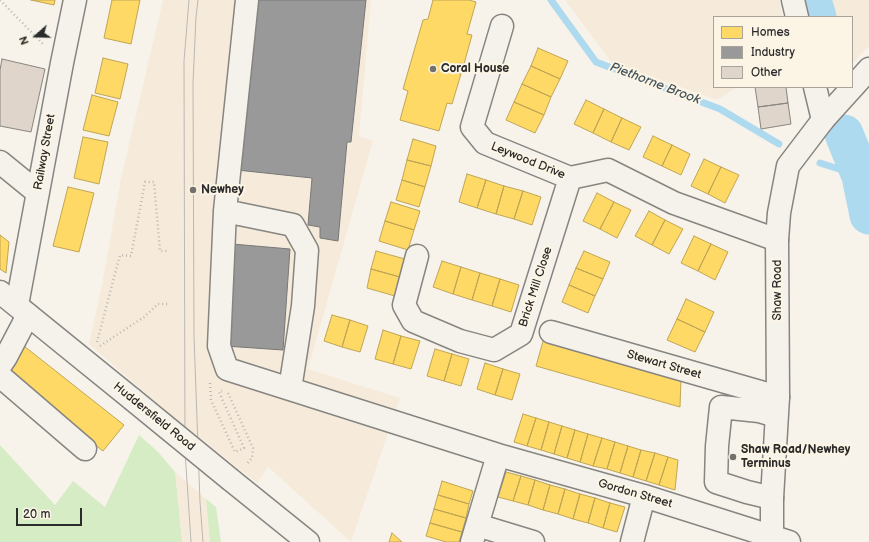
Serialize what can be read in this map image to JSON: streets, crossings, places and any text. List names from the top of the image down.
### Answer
{
  "streets": {
    "street": [
      "Railway Street",
      "Leywood Drive",
      "Brick Mill Close",
      "Shaw Road",
      "Stewart Street",
      "Huddersfield Road",
      "Gordon Street"
    ]
  },
  "crossings": [
    ["Railway Street", "Huddersfield Road"],
    ["Leywood Drive", "Brick Mill Close"],
    ["Leywood Drive", "Shaw Road"],
    ["Shaw Road", "Stewart Street"],
    ["Shaw Road", "Gordon Street"]
  ],
  "water": ["Piethorne Brook"],
  "places": ["Coral House", "Newhey", "Shaw Road/Newhey Terminus"],
  "legend": ["Homes", "Industry", "Other"],
  "scale_bar": "20 m",
  "north": "left"
}
